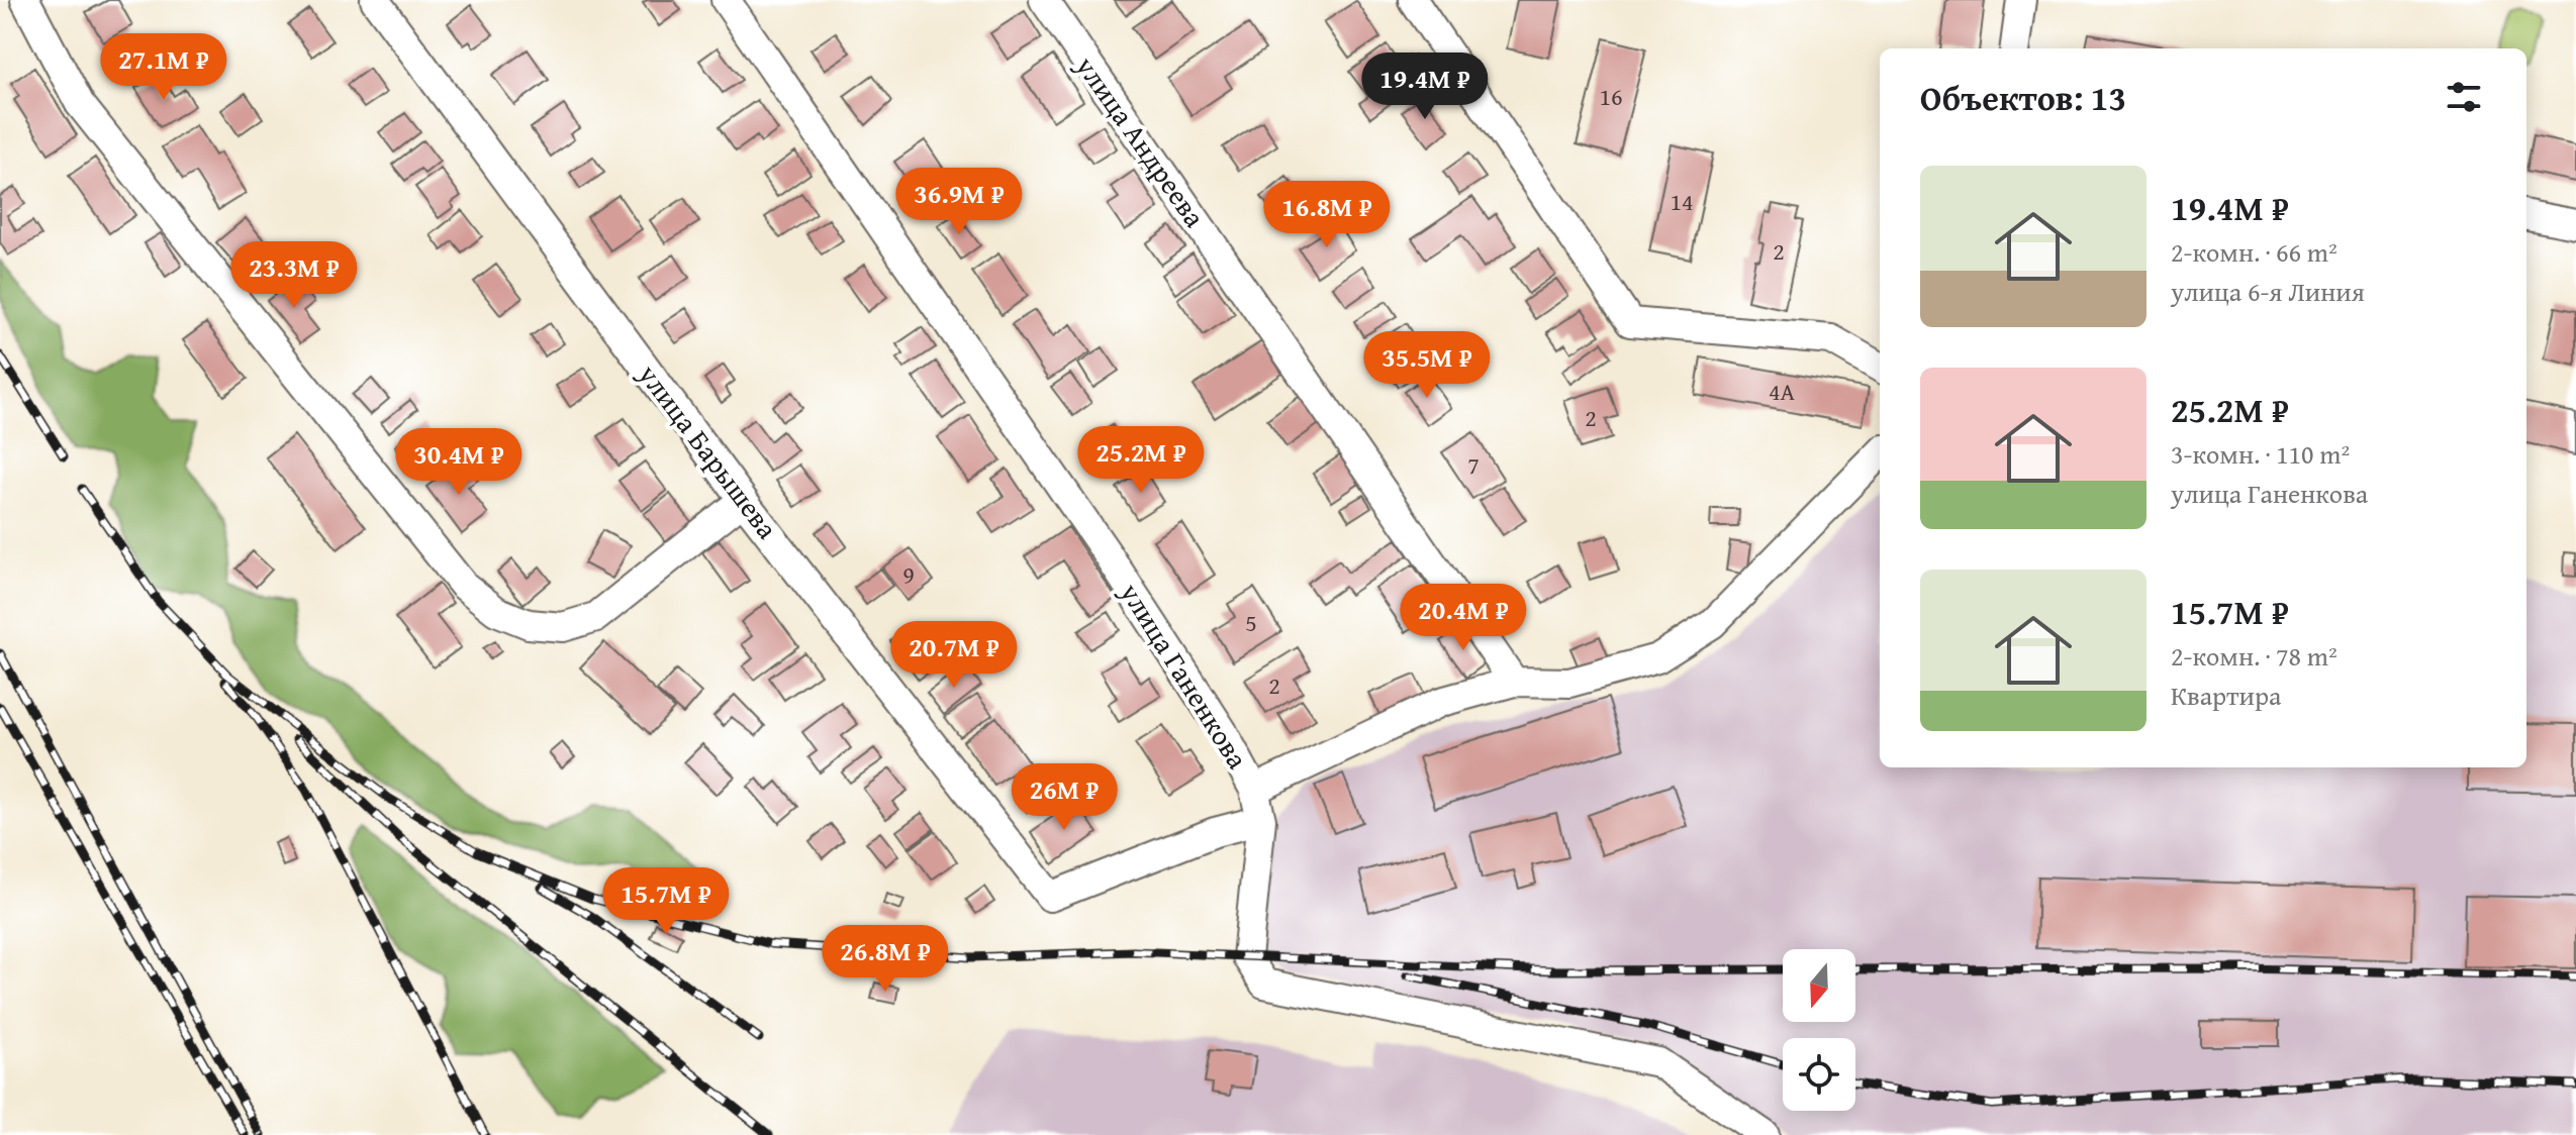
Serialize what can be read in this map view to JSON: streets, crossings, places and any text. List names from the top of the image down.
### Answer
{
  "streets": {
    "street": ["улица Андреева", "улица Барышева", "улица Ганенкова"]
  },
  "crossings": [
    ["улица Барышева", "улица Ганенкова"]
  ],
  "house_numbers": [
    "16",
    "14",
    "2",
    "4А",
    "2",
    "7",
    "9",
    "5",
    "2"
  ],
  "north": "bottom",
  "page": {
    "price": [
      "27.1M ₽",
      "19.4M ₽",
      "36.9M ₽",
      "16.8M ₽",
      "23.3M ₽",
      "35.5M ₽",
      "25.2M ₽",
      "30.4M ₽",
      "20.4M ₽",
      "20.7M ₽",
      "26M ₽",
      "15.7M ₽",
      "26.8M ₽"
    ],
    "heading": "Объектов: 13",
    "list": [
      {
        "name": "19.4M ₽",
        "note": "2-комн. · 66 m² · улица 6-я Линия"
      },
      {
        "name": "25.2M ₽",
        "note": "3-комн. · 110 m² · улица Ганенкова"
      },
      {
        "name": "15.7M ₽",
        "note": "2-комн. · 78 m² · Квартира"
      }
    ]
  }
}
